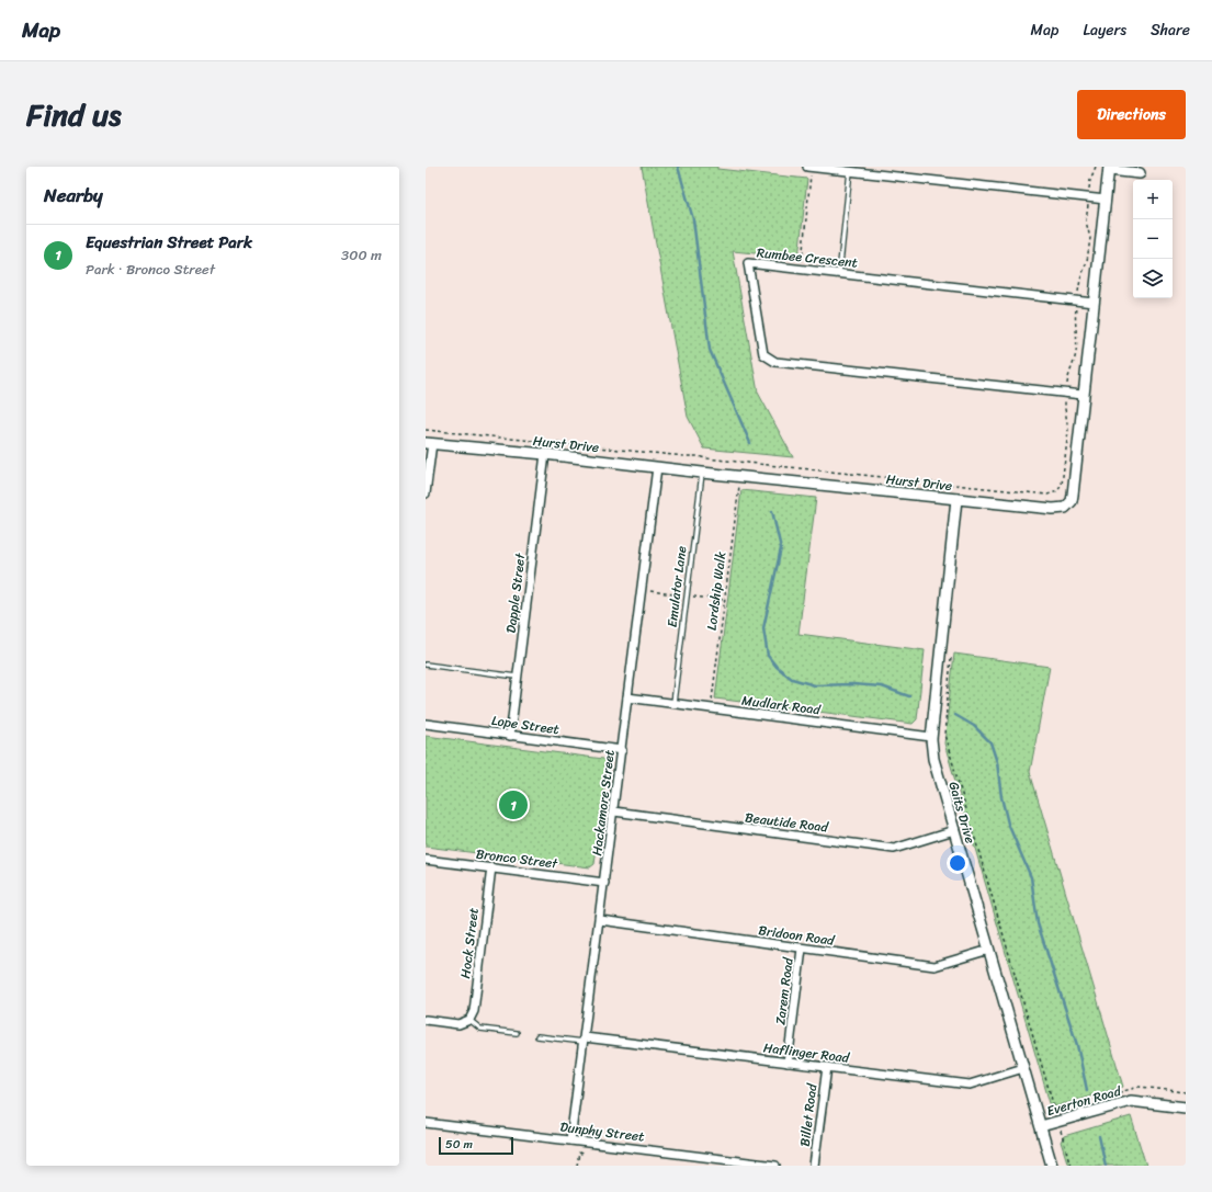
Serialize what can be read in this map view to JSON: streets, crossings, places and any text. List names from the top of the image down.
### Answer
{
  "streets": {
    "street": [
      "Rumbee Crescent",
      "Hurst Drive",
      "Dapple Street",
      "Mudlark Road",
      "Lope Street",
      "Hackamore Street",
      "Gaits Drive",
      "Beautide Road",
      "Bronco Street",
      "Bridoon Road",
      "Hock Street",
      "Zarem Road",
      "Haflinger Road",
      "Everton Road",
      "Billet Road",
      "Dunphy Street"
    ],
    "lane": ["Emulator Lane"],
    "path": ["Lordship Walk"]
  },
  "crossings": [
    ["Rumbee Crescent", "Hurst Drive"],
    ["Hurst Drive", "Emulator Lane"],
    ["Hurst Drive", "Lordship Walk"],
    ["Hurst Drive", "Dapple Street"],
    ["Hurst Drive", "Hackamore Street"],
    ["Hurst Drive", "Gaits Drive"],
    ["Emulator Lane", "Mudlark Road"],
    ["Lordship Walk", "Mudlark Road"],
    ["Dapple Street", "Lope Street"],
    ["Mudlark Road", "Hackamore Street"],
    ["Mudlark Road", "Gaits Drive"],
    ["Lope Street", "Hackamore Street"],
    ["Hackamore Street", "Beautide Road"],
    ["Hackamore Street", "Bronco Street"],
    ["Hackamore Street", "Bridoon Road"],
    ["Hackamore Street", "Haflinger Road"],
    ["Hackamore Street", "Dunphy Street"],
    ["Gaits Drive", "Beautide Road"],
    ["Gaits Drive", "Bridoon Road"],
    ["Gaits Drive", "Haflinger Road"],
    ["Gaits Drive", "Everton Road"],
    ["Bronco Street", "Hock Street"],
    ["Bridoon Road", "Zarem Road"],
    ["Zarem Road", "Haflinger Road"],
    ["Haflinger Road", "Billet Road"]
  ],
  "scale_bar": "50 m",
  "page": {
    "header": "Map",
    "nav": ["Map", "Layers", "Share"],
    "title": "Find us",
    "buttons": "Directions",
    "heading": "Nearby",
    "map_buttons": ["+", "−"],
    "list": [
      {
        "mark": "1",
        "name": "Equestrian Street Park",
        "note": "Park · Bronco Street",
        "value": "300 m"
      }
    ],
    "pins": "1",
    "scale": "50 m"
  }
}
